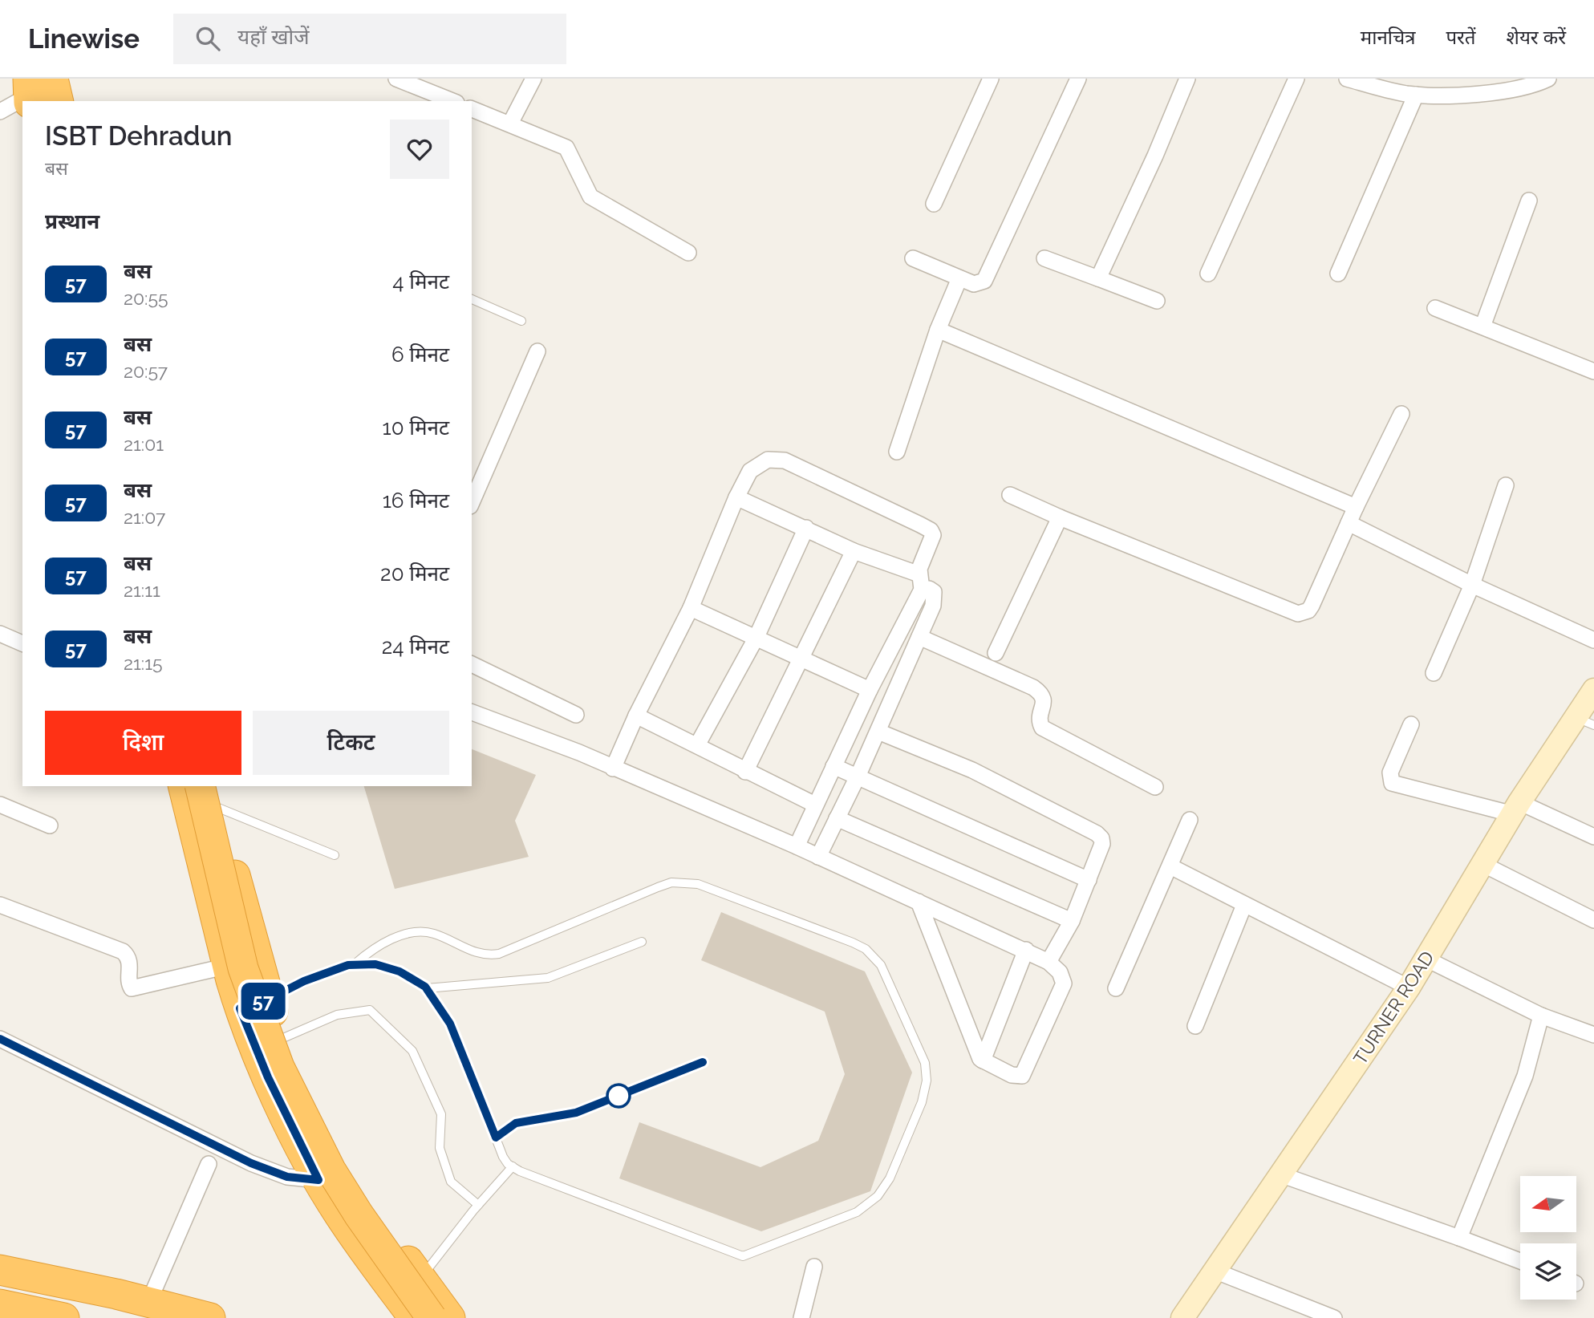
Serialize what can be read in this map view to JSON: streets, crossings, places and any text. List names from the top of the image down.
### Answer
{
  "streets": {
    "main road": ["TURNER ROAD"]
  },
  "lines": ["bus line 57"],
  "north": "left",
  "page": {
    "header": "Linewise",
    "search": "यहाँ खोजें",
    "nav": ["मानचित्र", "परतें", "शेयर करें"],
    "on_map": "57",
    "heading": [
      ["ISBT Dehradun", "बस"],
      "प्रस्थान"
    ],
    "list": [
      {
        "mark": "57",
        "name": "बस",
        "note": "20:55",
        "value": "4 मिनट"
      },
      {
        "mark": "57",
        "name": "बस",
        "note": "20:57",
        "value": "6 मिनट"
      },
      {
        "mark": "57",
        "name": "बस",
        "note": "21:01",
        "value": "10 मिनट"
      },
      {
        "mark": "57",
        "name": "बस",
        "note": "21:07",
        "value": "16 मिनट"
      },
      {
        "mark": "57",
        "name": "बस",
        "note": "21:11",
        "value": "20 मिनट"
      },
      {
        "mark": "57",
        "name": "बस",
        "note": "21:15",
        "value": "24 मिनट"
      }
    ],
    "buttons": ["दिशा", "टिकट"]
  }
}
